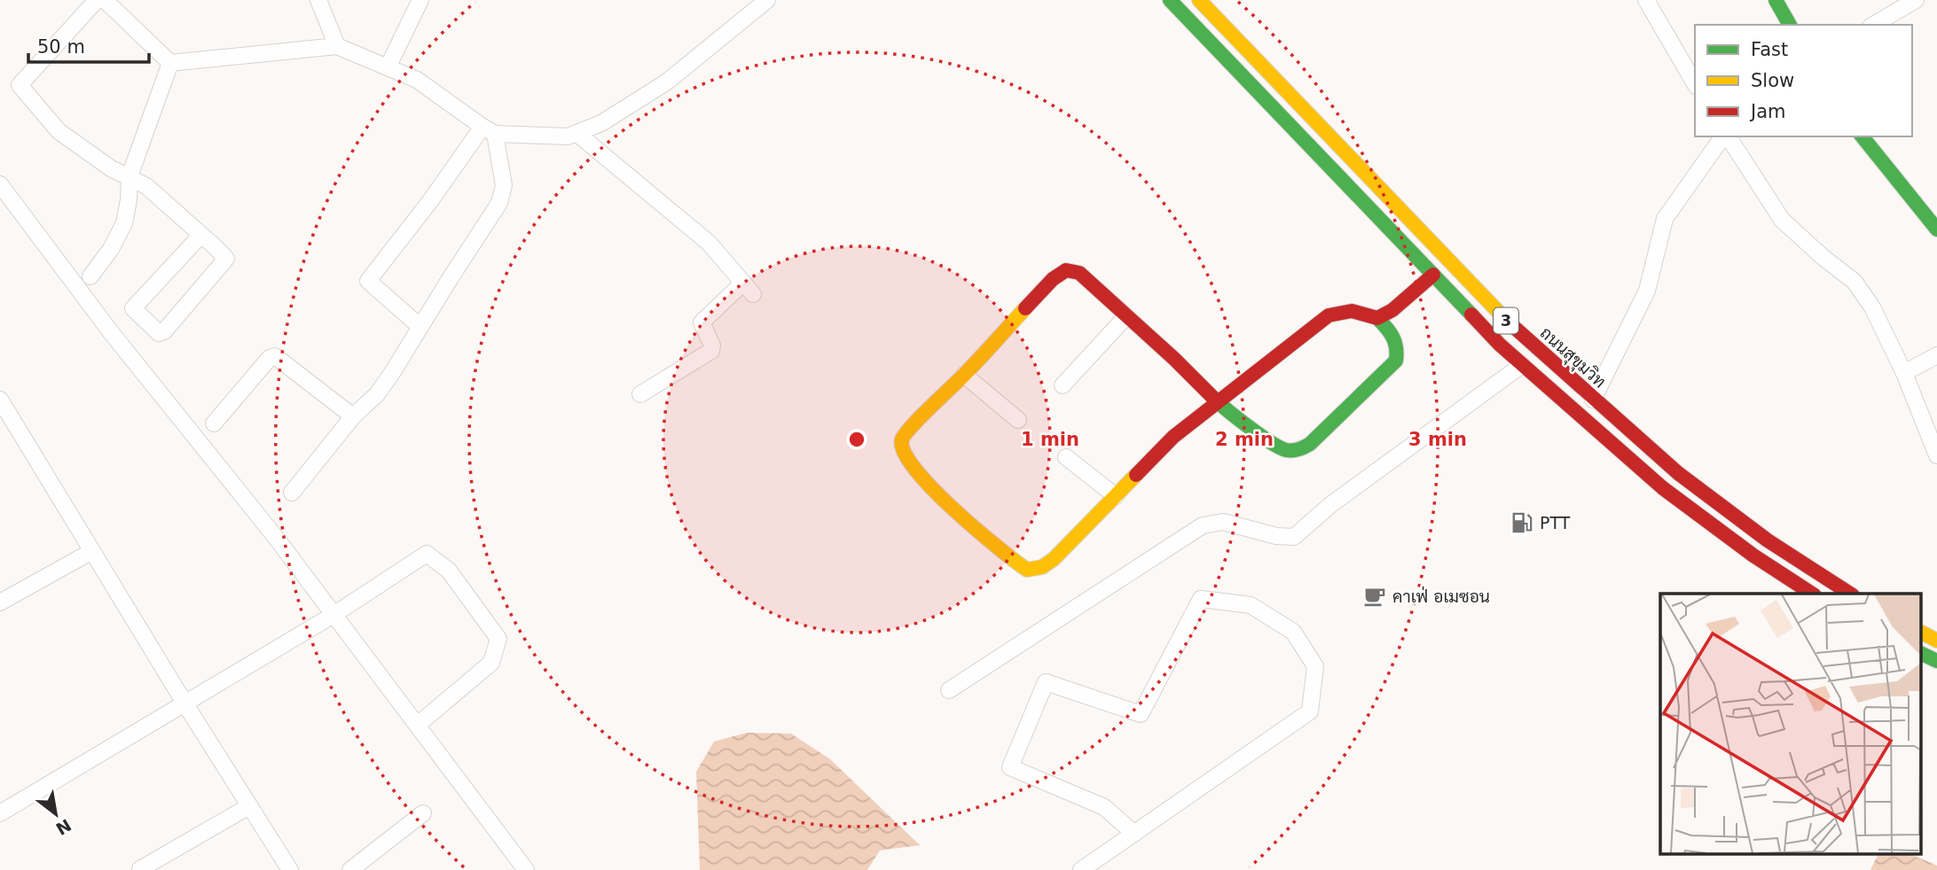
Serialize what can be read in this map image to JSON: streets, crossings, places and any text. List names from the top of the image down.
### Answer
{
  "streets": {
    "main road": ["3", "ถนนสุขุมวิท"]
  },
  "places": {
    "fuel station": ["PTT"],
    "cafe": ["คาเฟ่ อเมซอน"]
  },
  "legend": ["Fast", "Slow", "Jam"],
  "scale_bar": "50 m",
  "north": "bottom right",
  "rings": ["1 min", "2 min", "3 min"]
}
